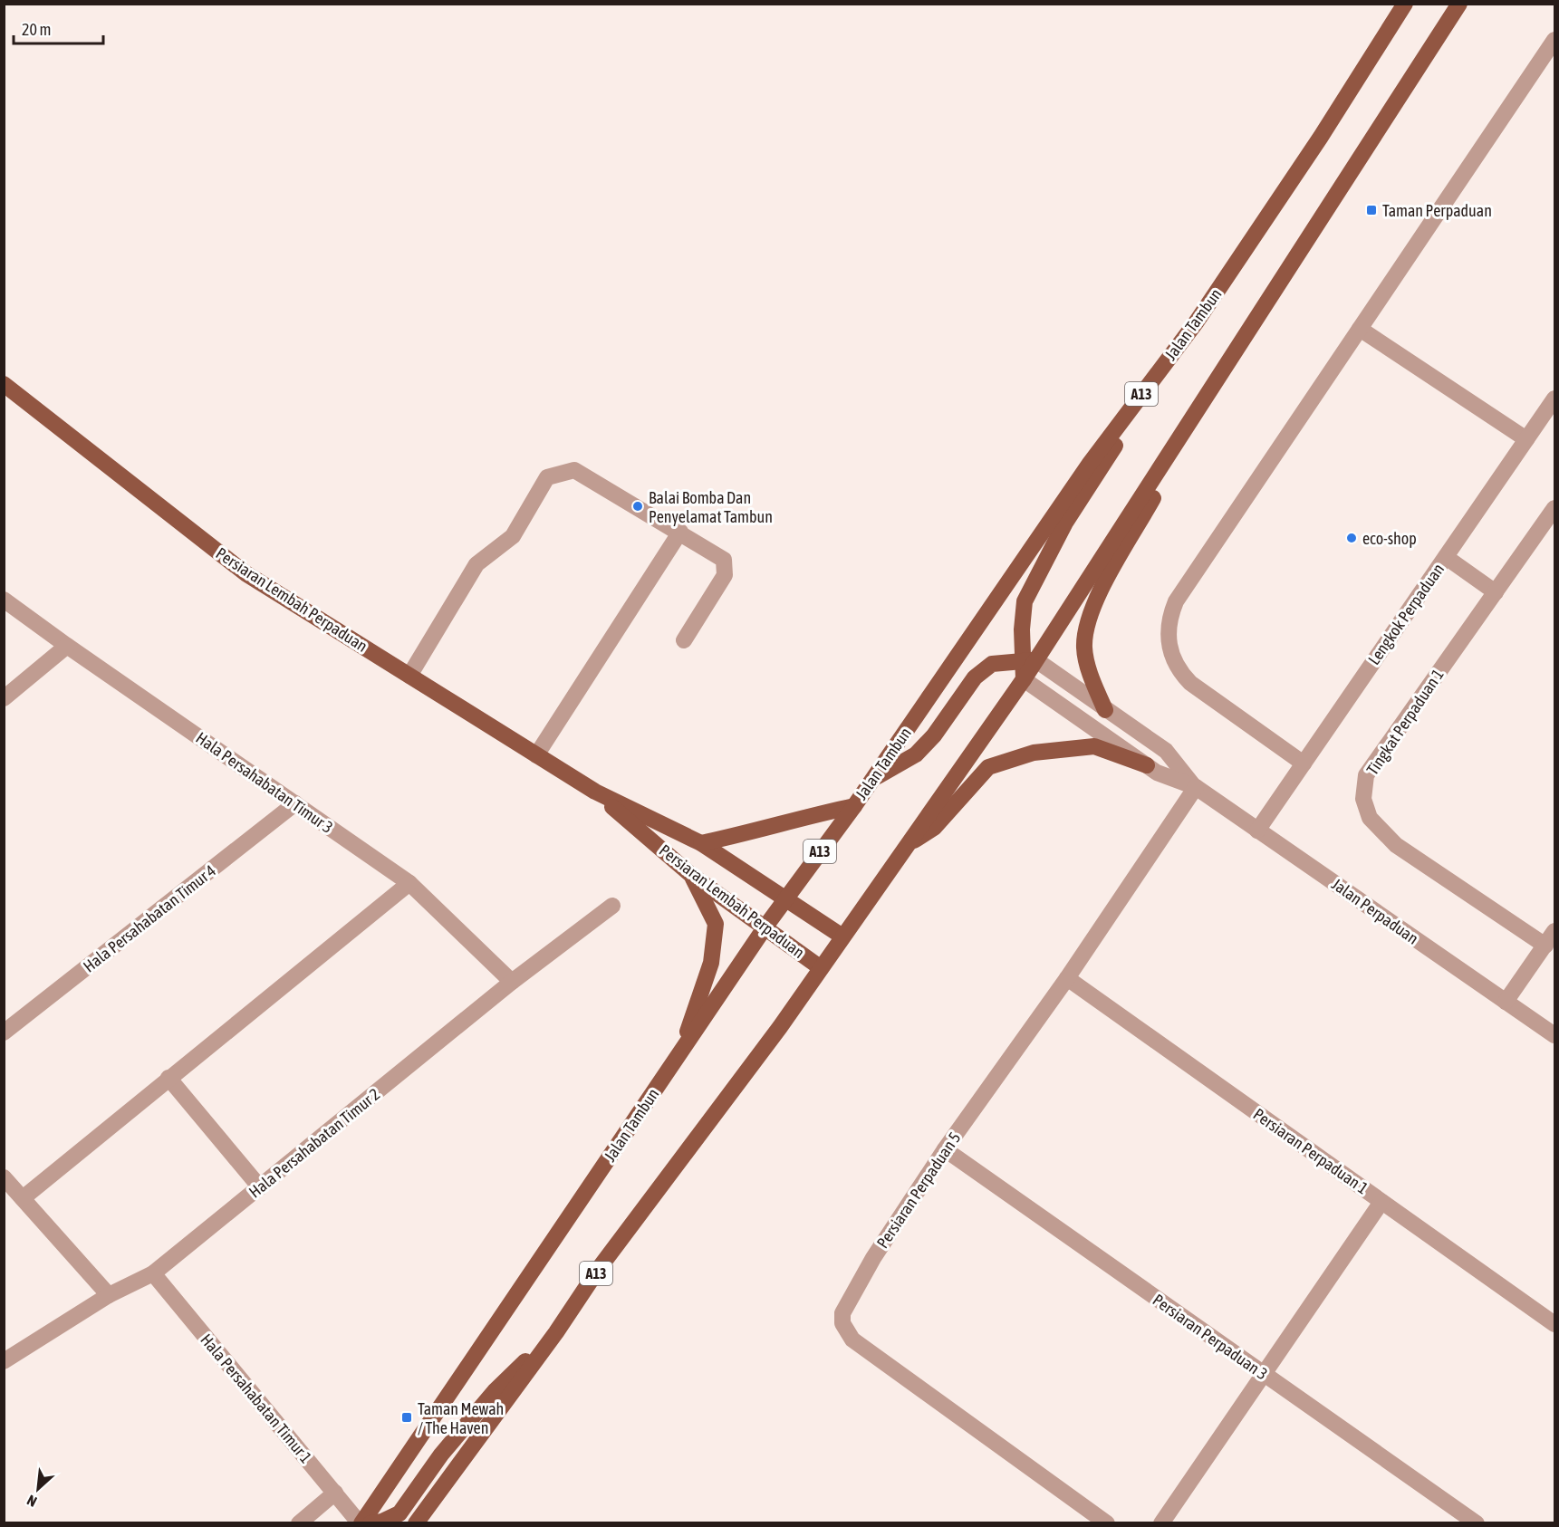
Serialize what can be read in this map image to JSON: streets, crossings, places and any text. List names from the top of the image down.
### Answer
{
  "streets": {
    "main road": ["Jalan Tambun", "A13", "Persiaran Lembah Perpaduan"],
    "street": [
      "Lengkok Perpaduan",
      "Tingkat Perpaduan 1",
      "Hala Persahabatan Timur 3",
      "Jalan Perpaduan",
      "Hala Persahabatan Timur 4",
      "Hala Persahabatan Timur 2",
      "Persiaran Perpaduan 1",
      "Persiaran Perpaduan 5",
      "Persiaran Perpaduan 3",
      "Hala Persahabatan Timur 1"
    ]
  },
  "crossings": [
    ["Jalan Tambun", "Persiaran Lembah Perpaduan"],
    ["Jalan Tambun", "Hala Persahabatan Timur 1"],
    ["A13", "Persiaran Lembah Perpaduan"],
    ["A13", "Jalan Perpaduan"],
    ["Lengkok Perpaduan", "Jalan Perpaduan"],
    ["Hala Persahabatan Timur 3", "Hala Persahabatan Timur 4"],
    ["Hala Persahabatan Timur 3", "Hala Persahabatan Timur 2"],
    ["Jalan Perpaduan", "Persiaran Perpaduan 5"],
    ["Hala Persahabatan Timur 2", "Hala Persahabatan Timur 1"],
    ["Persiaran Perpaduan 1", "Persiaran Perpaduan 5"],
    ["Persiaran Perpaduan 5", "Persiaran Perpaduan 3"]
  ],
  "places": {
    "transit": ["Taman Perpaduan", "Taman Mewah / The Haven"],
    "other": ["Balai Bomba Dan Penyelamat Tambun", "eco-shop"]
  },
  "scale_bar": "20 m",
  "north": "bottom left"
}
